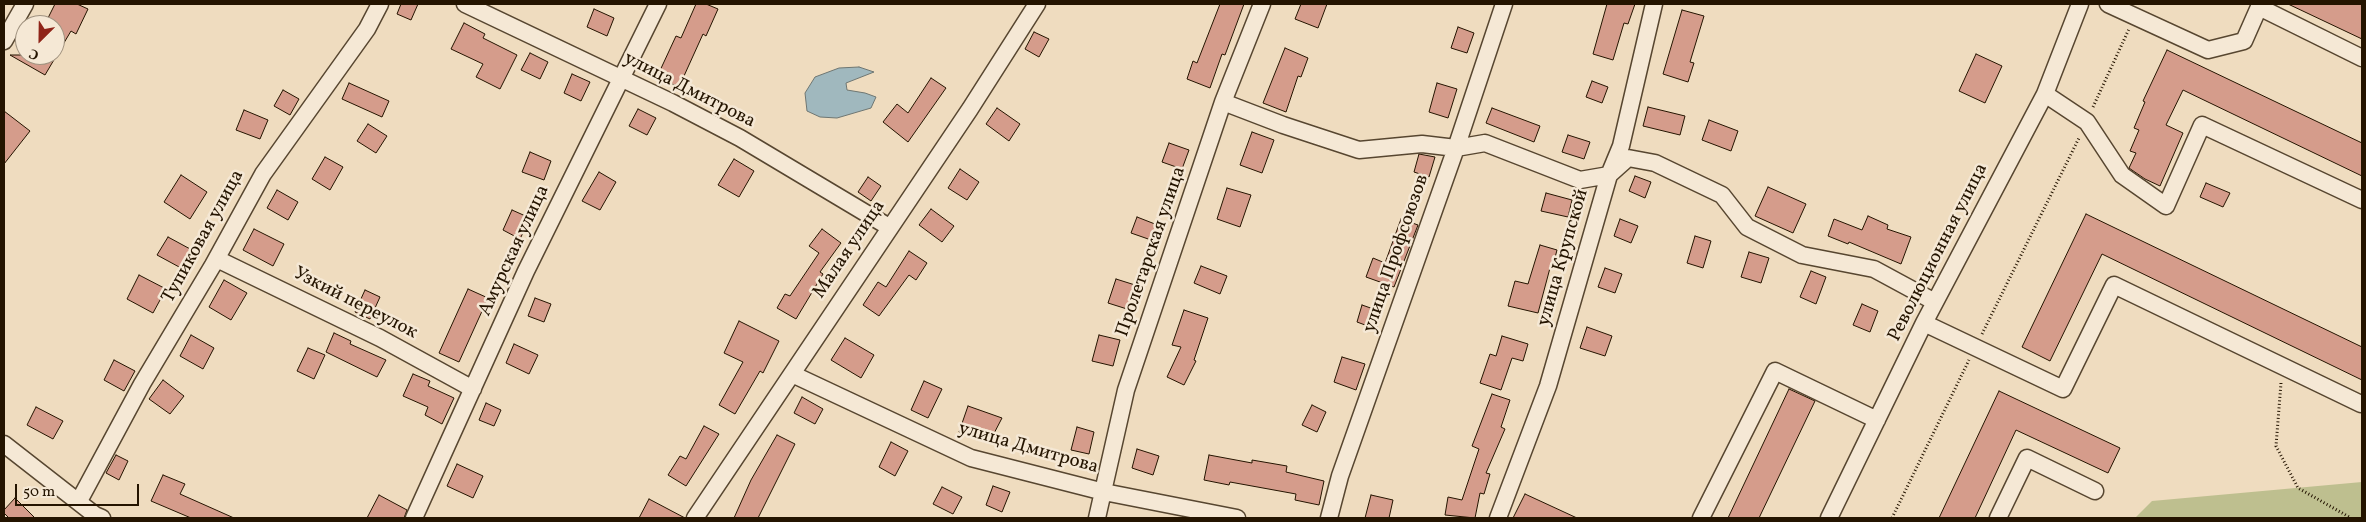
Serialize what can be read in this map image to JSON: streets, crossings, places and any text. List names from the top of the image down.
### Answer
{
  "streets": {
    "street": [
      "улица Дмитрова",
      "Тупиковая улица",
      "Малая улица",
      "Амурская улица",
      "Пролетарская улица",
      "Революционная улица",
      "улица Профсоюзов",
      "улица Крупской",
      "Узкий переулок"
    ]
  },
  "crossings": [
    ["улица Дмитрова", "Малая улица"],
    ["улица Дмитрова", "Амурская улица"],
    ["улица Дмитрова", "Пролетарская улица"],
    ["Тупиковая улица", "Узкий переулок"],
    ["Амурская улица", "Узкий переулок"]
  ],
  "scale_bar": "50 m",
  "north": "bottom left"
}
